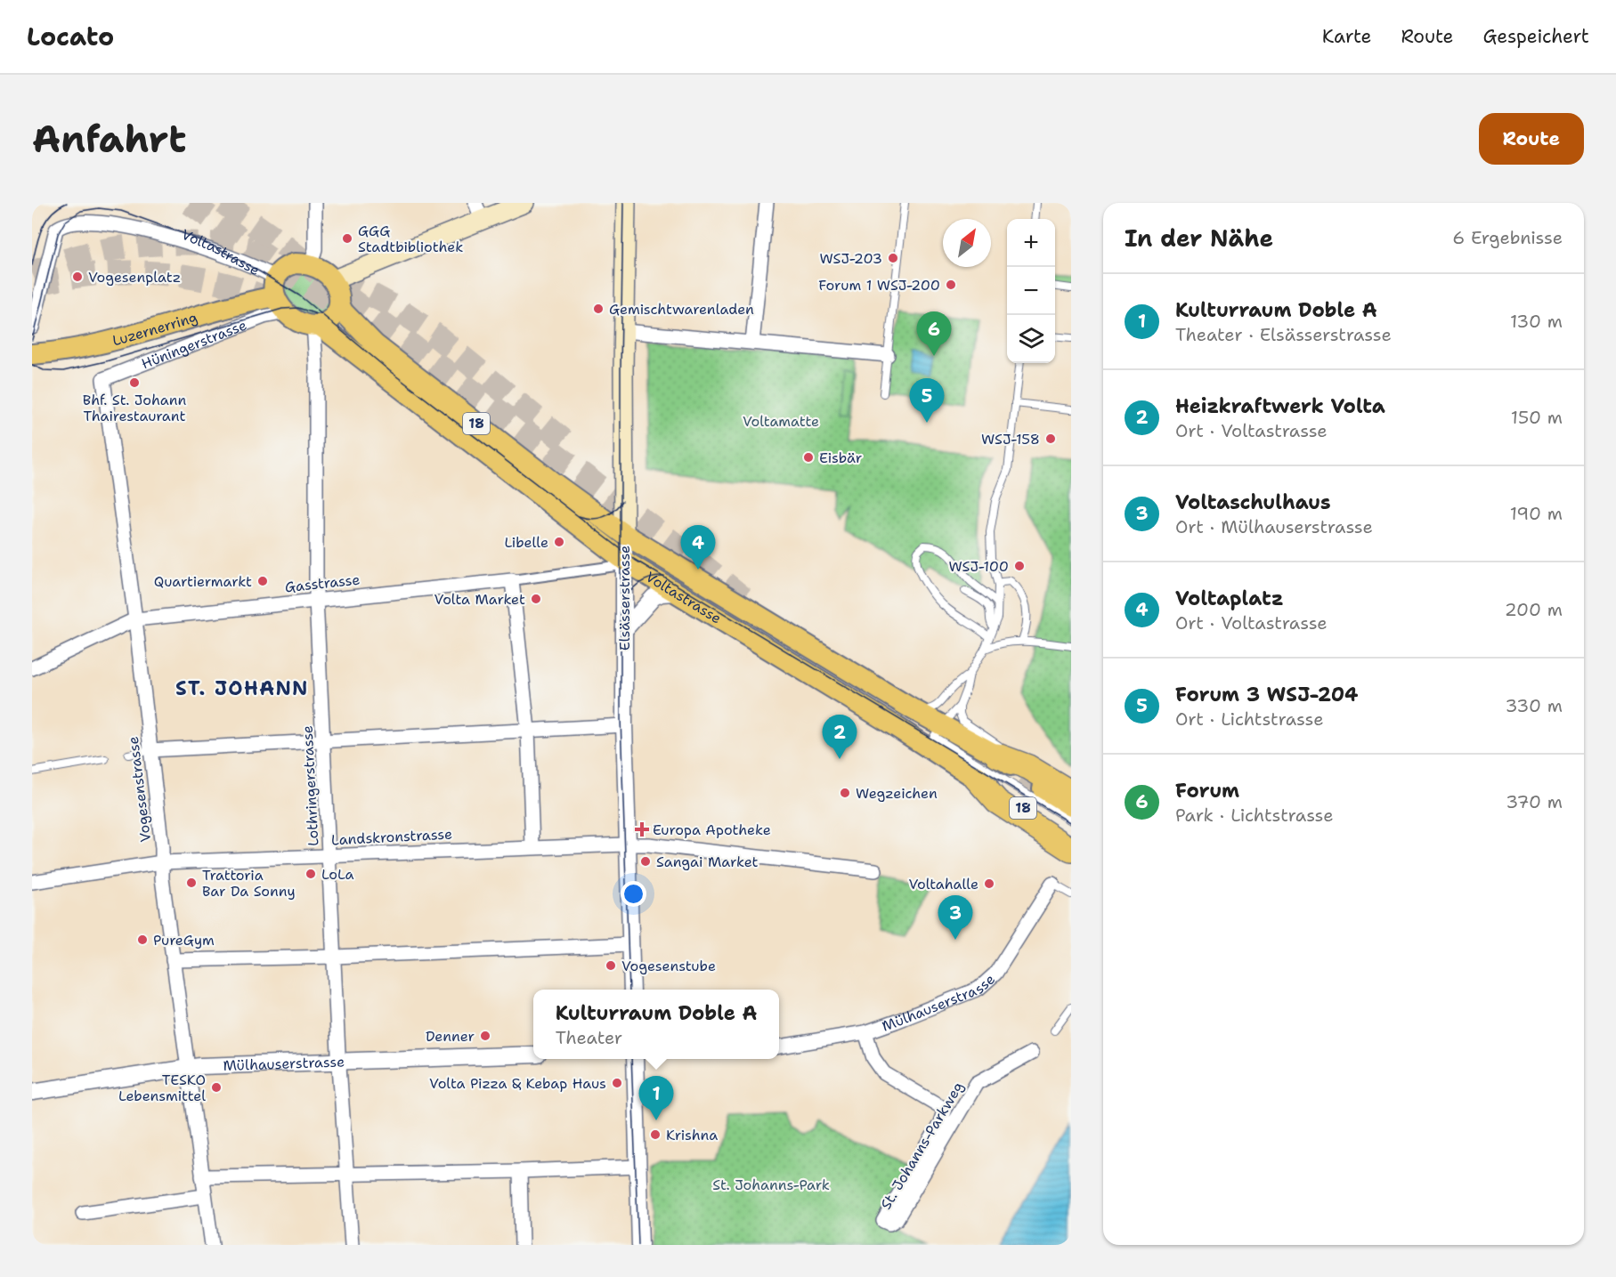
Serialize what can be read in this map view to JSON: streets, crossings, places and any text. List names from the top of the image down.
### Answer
{
  "streets": {
    "main road": [
      "Voltastrasse",
      "Luzernerring",
      "18",
      "Elsässerstrasse"
    ],
    "street": [
      "Hüningerstrasse",
      "Gasstrasse",
      "Lothringerstrasse",
      "Vogesenstrasse",
      "Landskronstrasse",
      "Mülhauserstrasse",
      "St. Johanns-Parkweg"
    ]
  },
  "crossings": [
    ["Voltastrasse", "Luzernerring"],
    ["Voltastrasse", "Hüningerstrasse"],
    ["Voltastrasse", "18"],
    ["Voltastrasse", "Gasstrasse"],
    ["Voltastrasse", "Elsässerstrasse"],
    ["Voltastrasse", "Lothringerstrasse"],
    ["Luzernerring", "Hüningerstrasse"],
    ["Luzernerring", "18"],
    ["Luzernerring", "Lothringerstrasse"],
    ["Hüningerstrasse", "18"],
    ["Hüningerstrasse", "Lothringerstrasse"],
    ["Hüningerstrasse", "Vogesenstrasse"],
    ["18", "Lothringerstrasse"],
    ["Gasstrasse", "Elsässerstrasse"],
    ["Gasstrasse", "Lothringerstrasse"],
    ["Gasstrasse", "Vogesenstrasse"],
    ["Elsässerstrasse", "Landskronstrasse"],
    ["Lothringerstrasse", "Landskronstrasse"],
    ["Lothringerstrasse", "Mülhauserstrasse"],
    ["Vogesenstrasse", "Landskronstrasse"],
    ["Vogesenstrasse", "Mülhauserstrasse"],
    ["Mülhauserstrasse", "St. Johanns-Parkweg"]
  ],
  "districts": ["ST. JOHANN"],
  "parks": ["Voltamatte", "St. Johanns-Park"],
  "places": {
    "other": [
      "GGG Stadtbibliothek",
      "WSJ-203",
      "Vogesenplatz",
      "Forum 1 WSJ-200",
      "Gemischtwarenladen",
      "Bhf. St. Johann Thairestaurant",
      "WSJ-158",
      "Eisbär",
      "Libelle",
      "WSJ-100",
      "Quartiermarkt",
      "Volta Market",
      "Wegzeichen",
      "Sangai Market",
      "LoLa",
      "Trattoria Bar Da Sonny",
      "Voltahalle",
      "PureGym",
      "Vogesenstube",
      "Denner",
      "Volta Pizza & Kebap Haus",
      "TESKO Lebensmittel",
      "Krishna"
    ],
    "health": ["Europa Apotheke"]
  },
  "north": "top right",
  "page": {
    "header": "Locato",
    "nav": ["Karte", "Route", "Gespeichert"],
    "buttons": "Route",
    "title": "Anfahrt",
    "heading": ["In der Nähe", "6 Ergebnisse"],
    "map_buttons": ["+", "−"],
    "list": [
      {
        "mark": "1",
        "name": "Kulturraum Doble A",
        "note": "Theater · Elsässerstrasse",
        "value": "130 m"
      },
      {
        "mark": "2",
        "name": "Heizkraftwerk Volta",
        "note": "Ort · Voltastrasse",
        "value": "150 m"
      },
      {
        "mark": "3",
        "name": "Voltaschulhaus",
        "note": "Ort · Mülhauserstrasse",
        "value": "190 m"
      },
      {
        "mark": "4",
        "name": "Voltaplatz",
        "note": "Ort · Voltastrasse",
        "value": "200 m"
      },
      {
        "mark": "5",
        "name": "Forum 3 WSJ-204",
        "note": "Ort · Lichtstrasse",
        "value": "330 m"
      },
      {
        "mark": "6",
        "name": "Forum",
        "note": "Park · Lichtstrasse",
        "value": "370 m"
      }
    ],
    "pins": [
      "6",
      "5",
      "4",
      "2",
      "3",
      "1"
    ],
    "popup": ["Kulturraum Doble A", "Theater"]
  }
}
